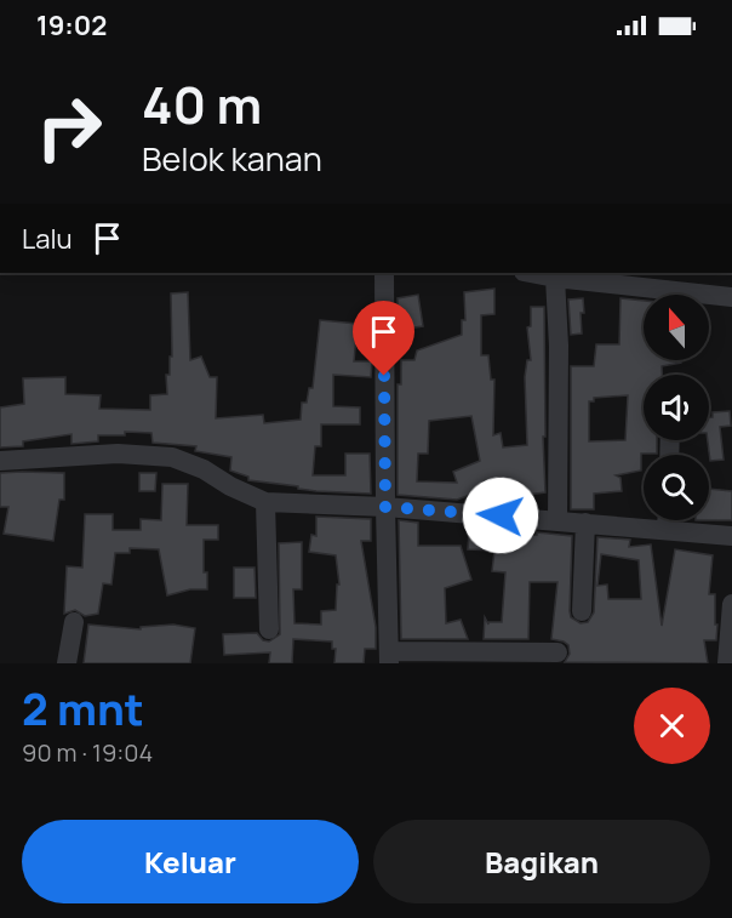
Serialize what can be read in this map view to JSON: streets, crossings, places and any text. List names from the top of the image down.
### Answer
{
  "north": "top",
  "page": {
    "status": "19:02",
    "turn": ["40 m", "Belok kanan"],
    "then": "Lalu",
    "heading": ["2 mnt", "90 m · 19:04"],
    "buttons": ["Keluar", "Bagikan"]
  }
}
